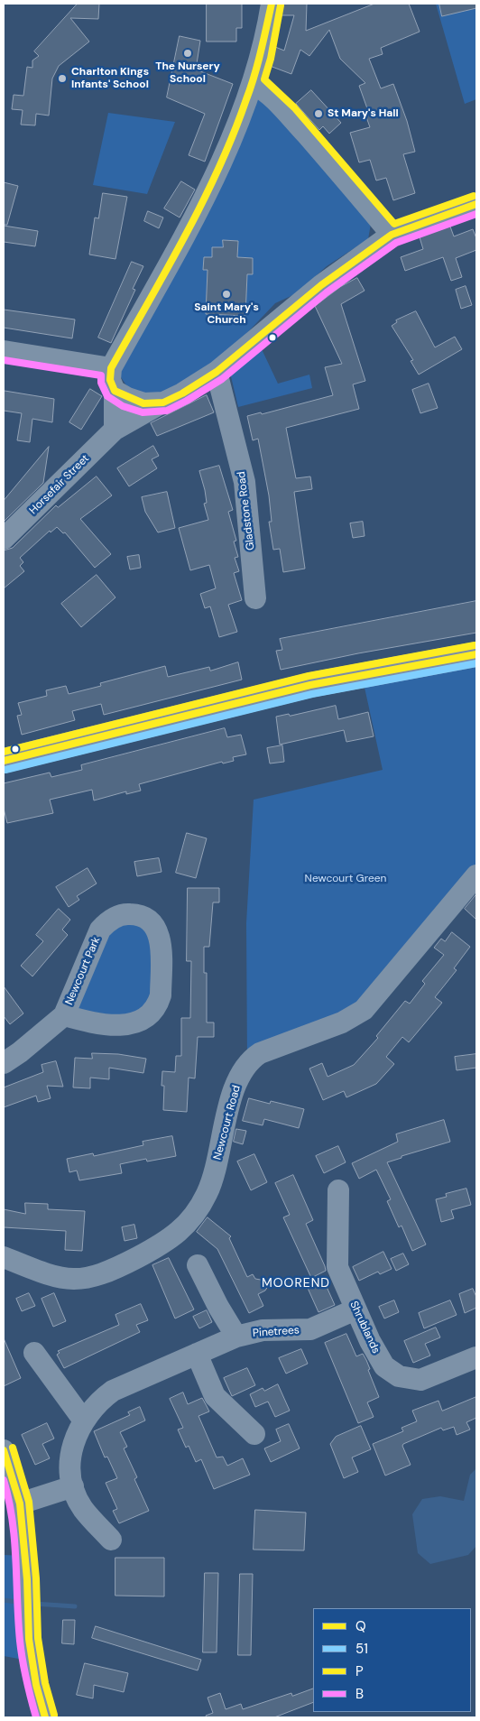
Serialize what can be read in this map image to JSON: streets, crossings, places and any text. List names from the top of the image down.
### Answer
{
  "streets": {
    "street": [
      "Horsefair Street",
      "Gladstone Road",
      "Newcourt Park",
      "Newcourt Road",
      "Shrublands",
      "Pinetrees"
    ]
  },
  "crossings": [
    ["Horsefair Street", "Gladstone Road"],
    ["Shrublands", "Pinetrees"]
  ],
  "districts": ["MOOREND"],
  "parks": ["Newcourt Green"],
  "places": [
    "The Nursery School",
    "Charlton Kings Infants' School",
    "St Mary's Hall",
    "Saint Mary's Church"
  ],
  "lines": [
    "transit line Q",
    "transit line P",
    "transit line B",
    "transit line 51"
  ],
  "legend": [
    "Q",
    "51",
    "P",
    "B"
  ]
}
